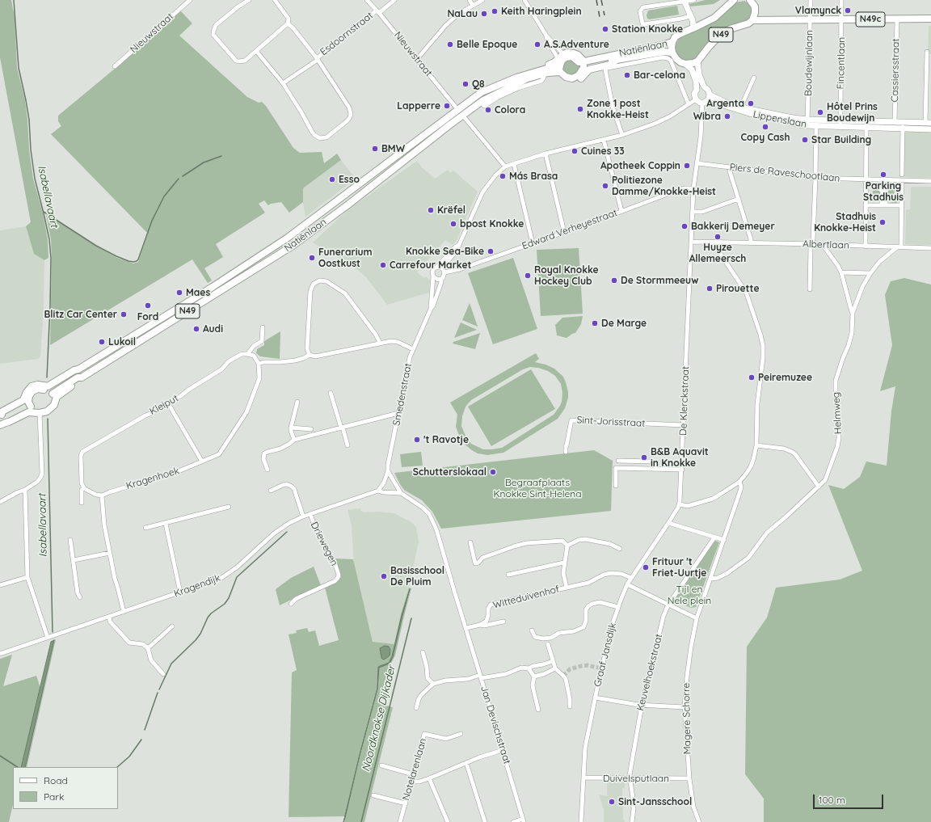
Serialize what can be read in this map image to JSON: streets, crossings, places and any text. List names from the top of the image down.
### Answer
{
  "streets": {
    "main road": [
      "N49c",
      "N49",
      "Natiënlaan",
      "Lippenslaan"
    ],
    "street": [
      "Nieuwstraat",
      "Esdoornstraat",
      "Boudewijnlaan",
      "Fincentlaan",
      "Cassiersstraat",
      "Piers de Raveschootlaan",
      "Edward Verheyestraat",
      "Albertlaan",
      "Smedenstraat",
      "De Klerckstraat",
      "Kleiput",
      "Helmweg",
      "Sint-Jorisstraat",
      "Kragenhoek",
      "Driewegen",
      "Kragendijk",
      "Witteduivenhof",
      "Graaf Jansdijk",
      "Keuvelhoekstraat",
      "Magere Schorre",
      "Jan Devischstraat",
      "Notelarenlaan",
      "Duivelsputlaan"
    ]
  },
  "crossings": [
    ["N49c", "N49"],
    ["N49c", "Boudewijnlaan"],
    ["N49c", "Fincentlaan"],
    ["N49c", "Cassiersstraat"],
    ["Nieuwstraat", "Esdoornstraat"],
    ["Nieuwstraat", "Natiënlaan"],
    ["N49", "Natiënlaan"],
    ["Boudewijnlaan", "Lippenslaan"],
    ["Fincentlaan", "Lippenslaan"],
    ["Cassiersstraat", "Lippenslaan"],
    ["Lippenslaan", "De Klerckstraat"],
    ["Piers de Raveschootlaan", "De Klerckstraat"],
    ["Edward Verheyestraat", "Smedenstraat"],
    ["Edward Verheyestraat", "De Klerckstraat"],
    ["Albertlaan", "De Klerckstraat"],
    ["Albertlaan", "Helmweg"],
    ["Smedenstraat", "Kragendijk"],
    ["Smedenstraat", "Jan Devischstraat"],
    ["De Klerckstraat", "Sint-Jorisstraat"],
    ["De Klerckstraat", "Graaf Jansdijk"],
    ["Helmweg", "Magere Schorre"],
    ["Driewegen", "Kragendijk"],
    ["Kragendijk", "Jan Devischstraat"],
    ["Witteduivenhof", "Graaf Jansdijk"],
    ["Graaf Jansdijk", "Duivelsputlaan"],
    ["Keuvelhoekstraat", "Duivelsputlaan"],
    ["Magere Schorre", "Duivelsputlaan"]
  ],
  "water": ["Isabellavaart", "Noordknokse Dijkader"],
  "parks": ["Begraafplaats Knokke Sint-Helena", "Tijl en Nele plein"],
  "places": [
    "Vlamynck",
    "Keith Haringplein",
    "NaLau",
    "Station Knokke",
    "Belle Epoque",
    "A.S.Adventure",
    "Bar-celona",
    "Q8",
    "Argenta",
    "Lapperre",
    "Zone 1 post Knokke-Heist",
    "Colora",
    "Hôtel Prins Boudewijn",
    "Wibra",
    "Copy Cash",
    "Star Building",
    "BMW",
    "Cuines 33",
    "Apotheek Coppin",
    "Parking Stadhuis",
    "Más Brasa",
    "Esso",
    "Politiezone Damme/Knokke-Heist",
    "Krëfel",
    "Stadhuis Knokke-Heist",
    "bpost Knokke",
    "Bakkerij Demeyer",
    "Huyze Allemeersch",
    "Knokke Sea-Bike",
    "Funerarium Oostkust",
    "Carrefour Market",
    "Royal Knokke Hockey Club",
    "De Stormmeeuw",
    "Pirouette",
    "Maes",
    "Ford",
    "Blitz Car Center",
    "De Marge",
    "Audi",
    "Lukoil",
    "Peiremuzee",
    "'t Ravotje",
    "B&B Aquavit in Knokke",
    "Schutterslokaal",
    "Frituur 't Friet-Uurtje",
    "Basisschool De Pluim",
    "Sint-Jansschool"
  ],
  "legend": ["Road", "Park"],
  "scale_bar": "100 m"
}
